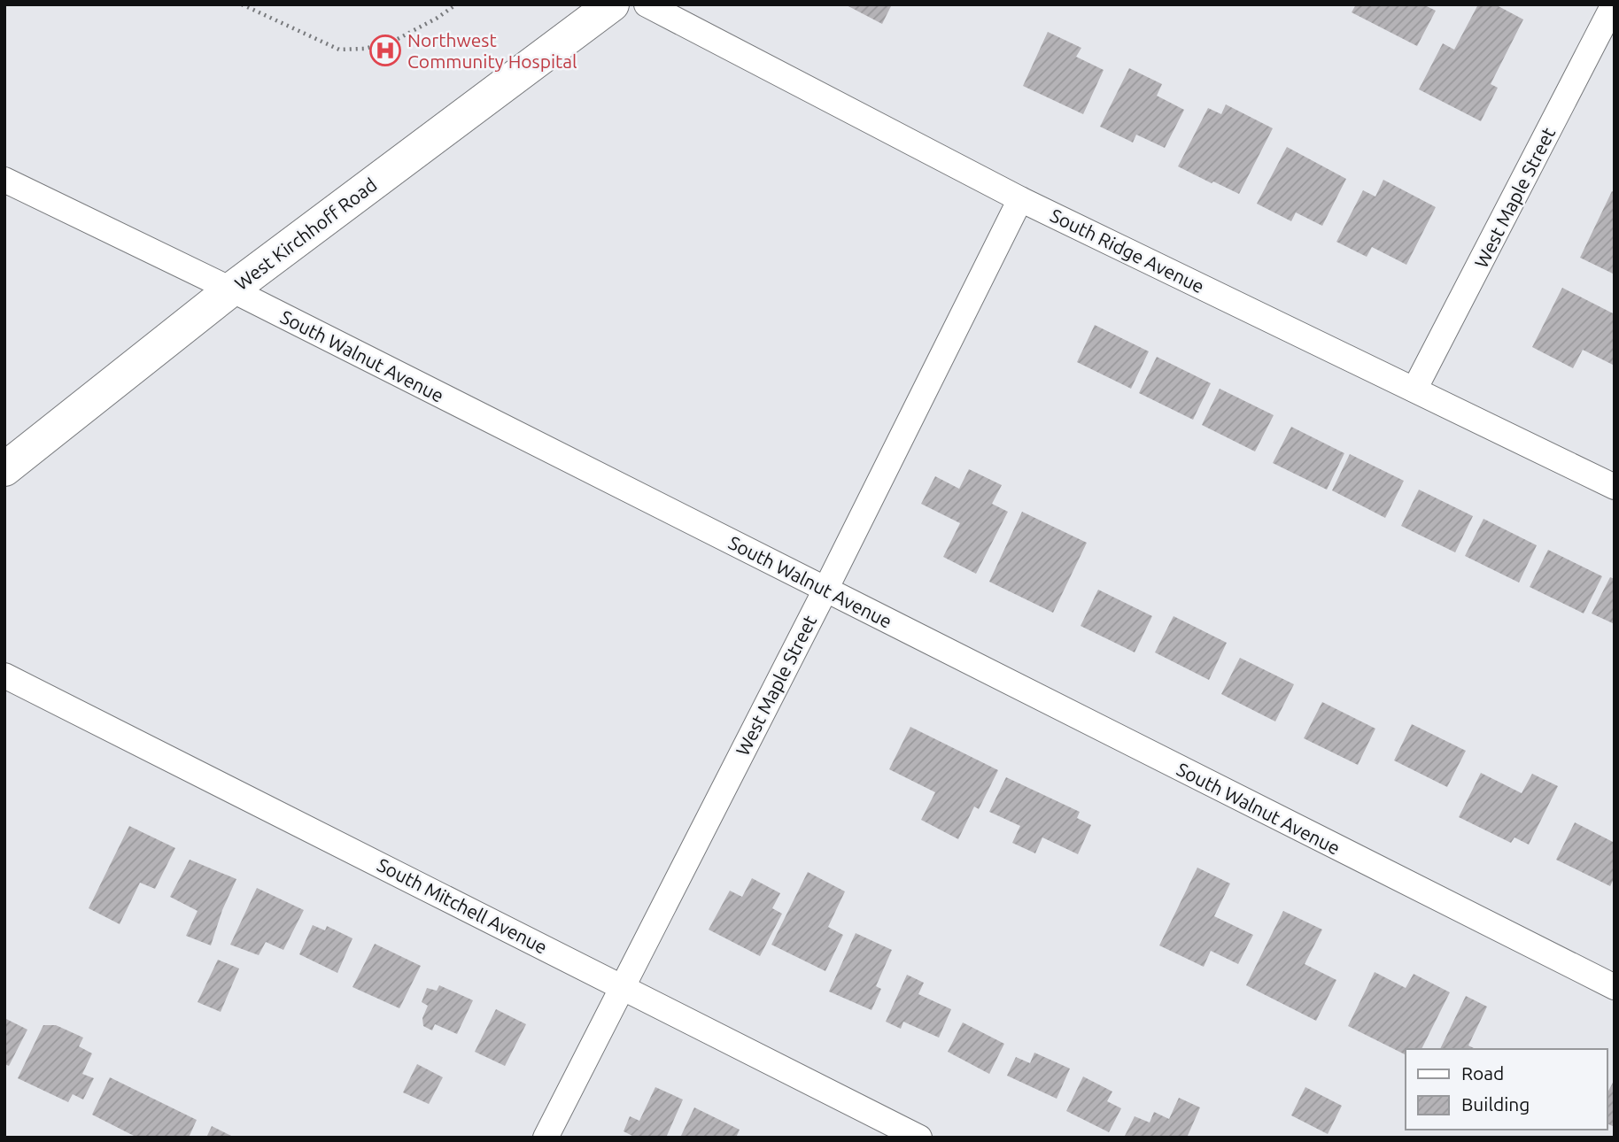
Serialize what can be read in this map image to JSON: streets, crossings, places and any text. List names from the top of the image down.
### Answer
{
  "streets": {
    "main road": ["West Kirchhoff Road"],
    "street": [
      "West Maple Street",
      "South Ridge Avenue",
      "South Walnut Avenue",
      "South Mitchell Avenue"
    ]
  },
  "crossings": [
    ["West Maple Street", "South Ridge Avenue"],
    ["West Maple Street", "South Walnut Avenue"],
    ["West Maple Street", "South Mitchell Avenue"],
    ["West Kirchhoff Road", "South Walnut Avenue"]
  ],
  "places": {
    "hospital": ["Northwest Community Hospital"]
  },
  "legend": ["Road", "Building"]
}
